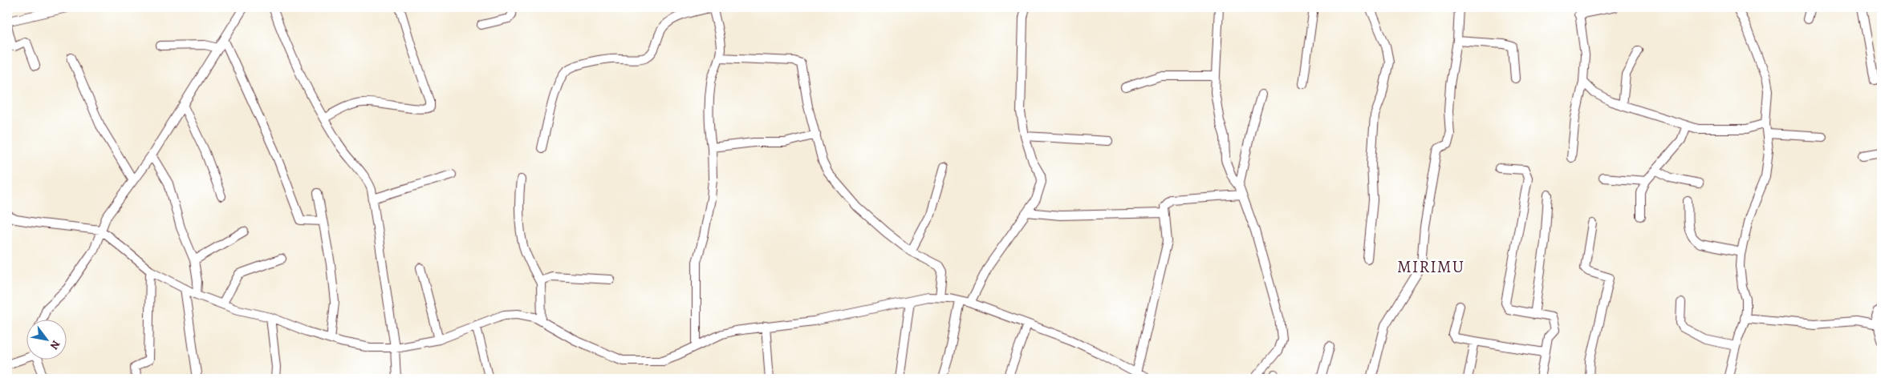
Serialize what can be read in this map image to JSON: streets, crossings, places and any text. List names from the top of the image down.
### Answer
{
  "districts": ["MIRIMU"],
  "north": "bottom right"
}
